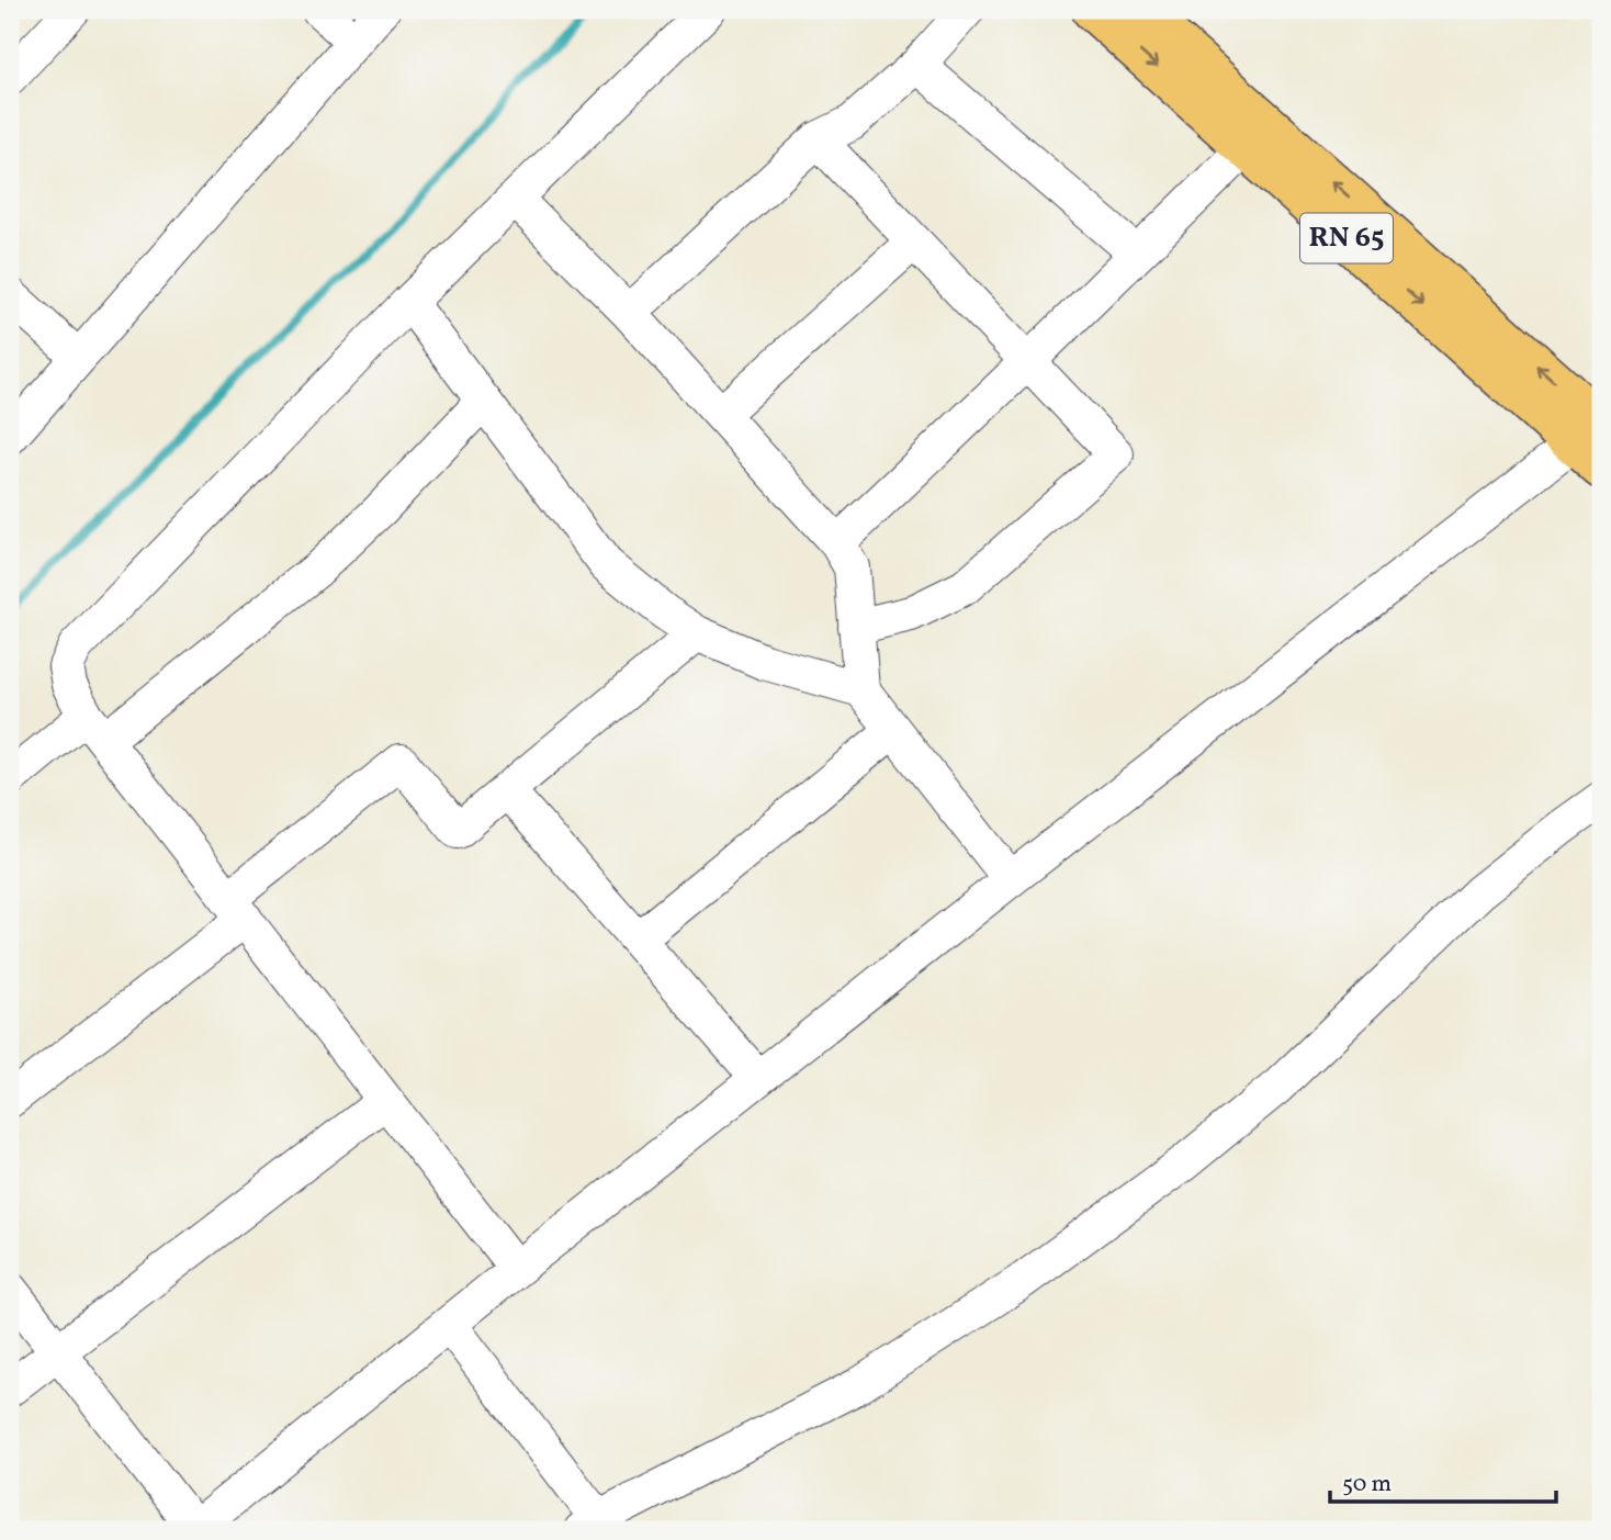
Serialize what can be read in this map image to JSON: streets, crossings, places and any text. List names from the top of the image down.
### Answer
{
  "streets": {
    "main road": ["RN 65"]
  },
  "scale_bar": "50 m"
}
